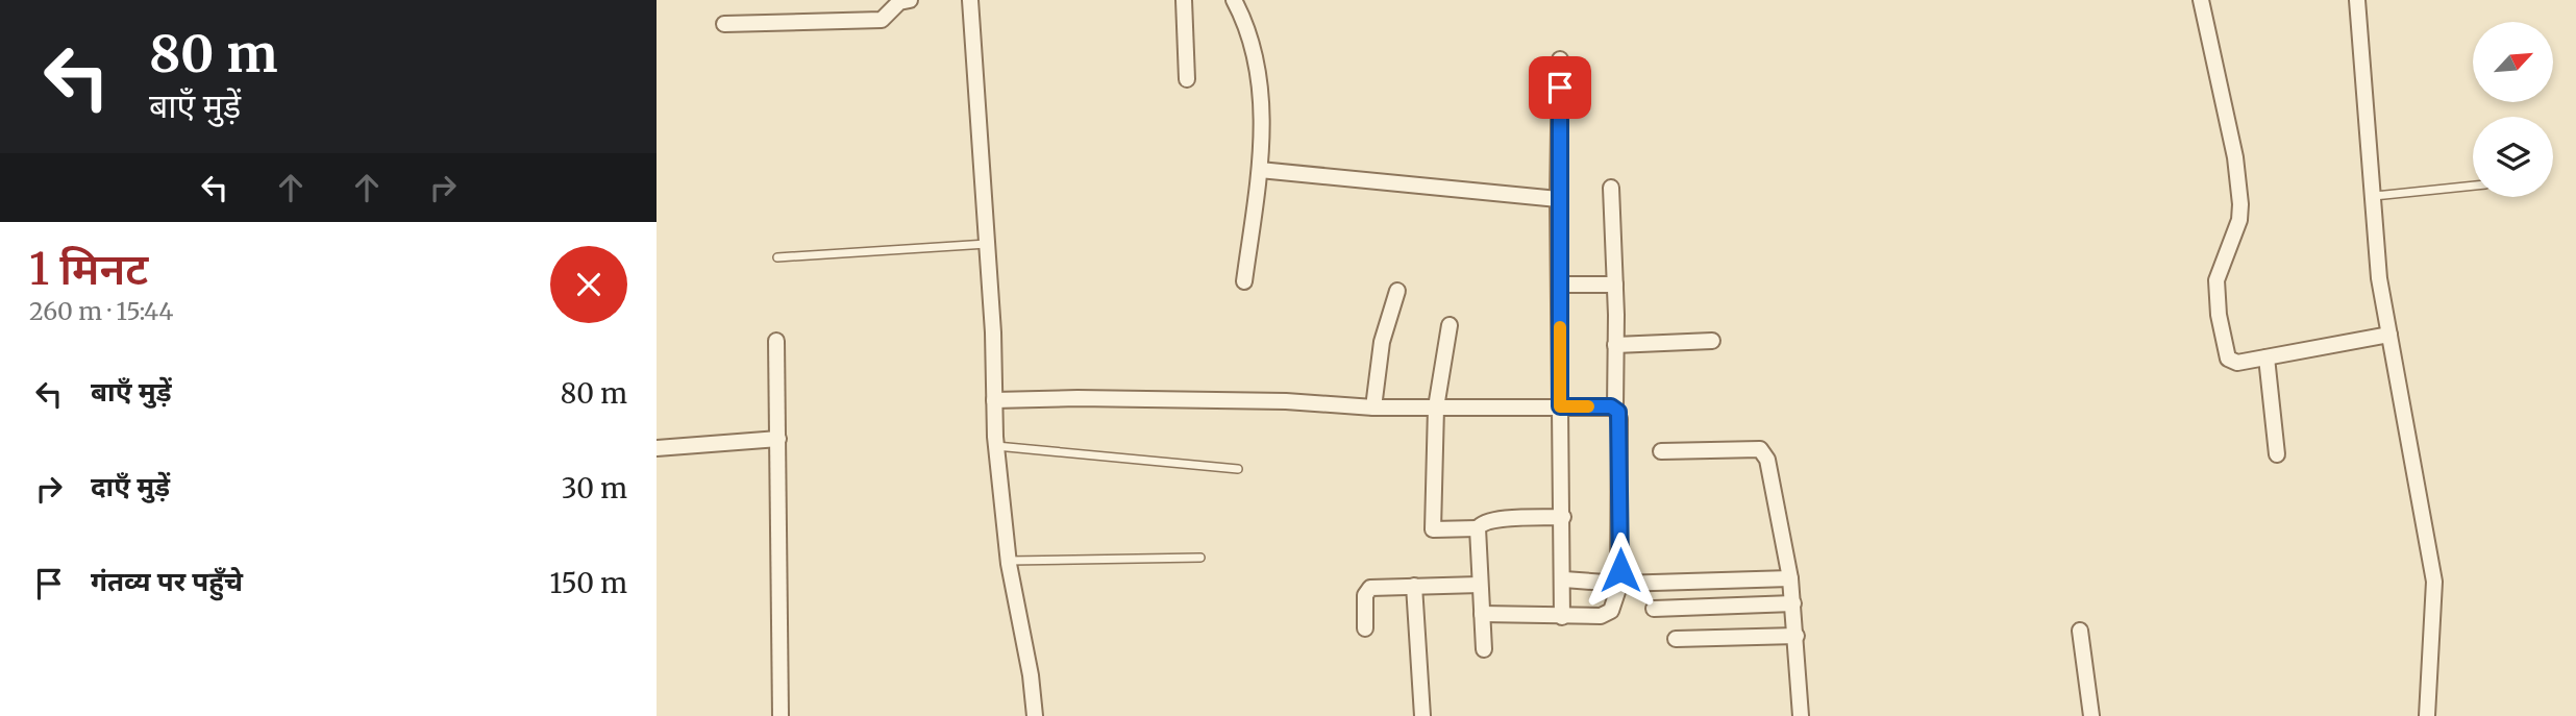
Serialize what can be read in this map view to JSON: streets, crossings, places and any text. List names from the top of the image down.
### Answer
{
  "north": "top right",
  "page": {
    "turn": ["80 m", "बाएँ मुड़ें"],
    "heading": ["1 मिनट", "260 m · 15:44"],
    "list": [
      {
        "name": "बाएँ मुड़ें",
        "value": "80 m"
      },
      {
        "name": "दाएँ मुड़ें",
        "value": "30 m"
      },
      {
        "name": "गंतव्य पर पहुँचे",
        "value": "150 m"
      }
    ]
  }
}
